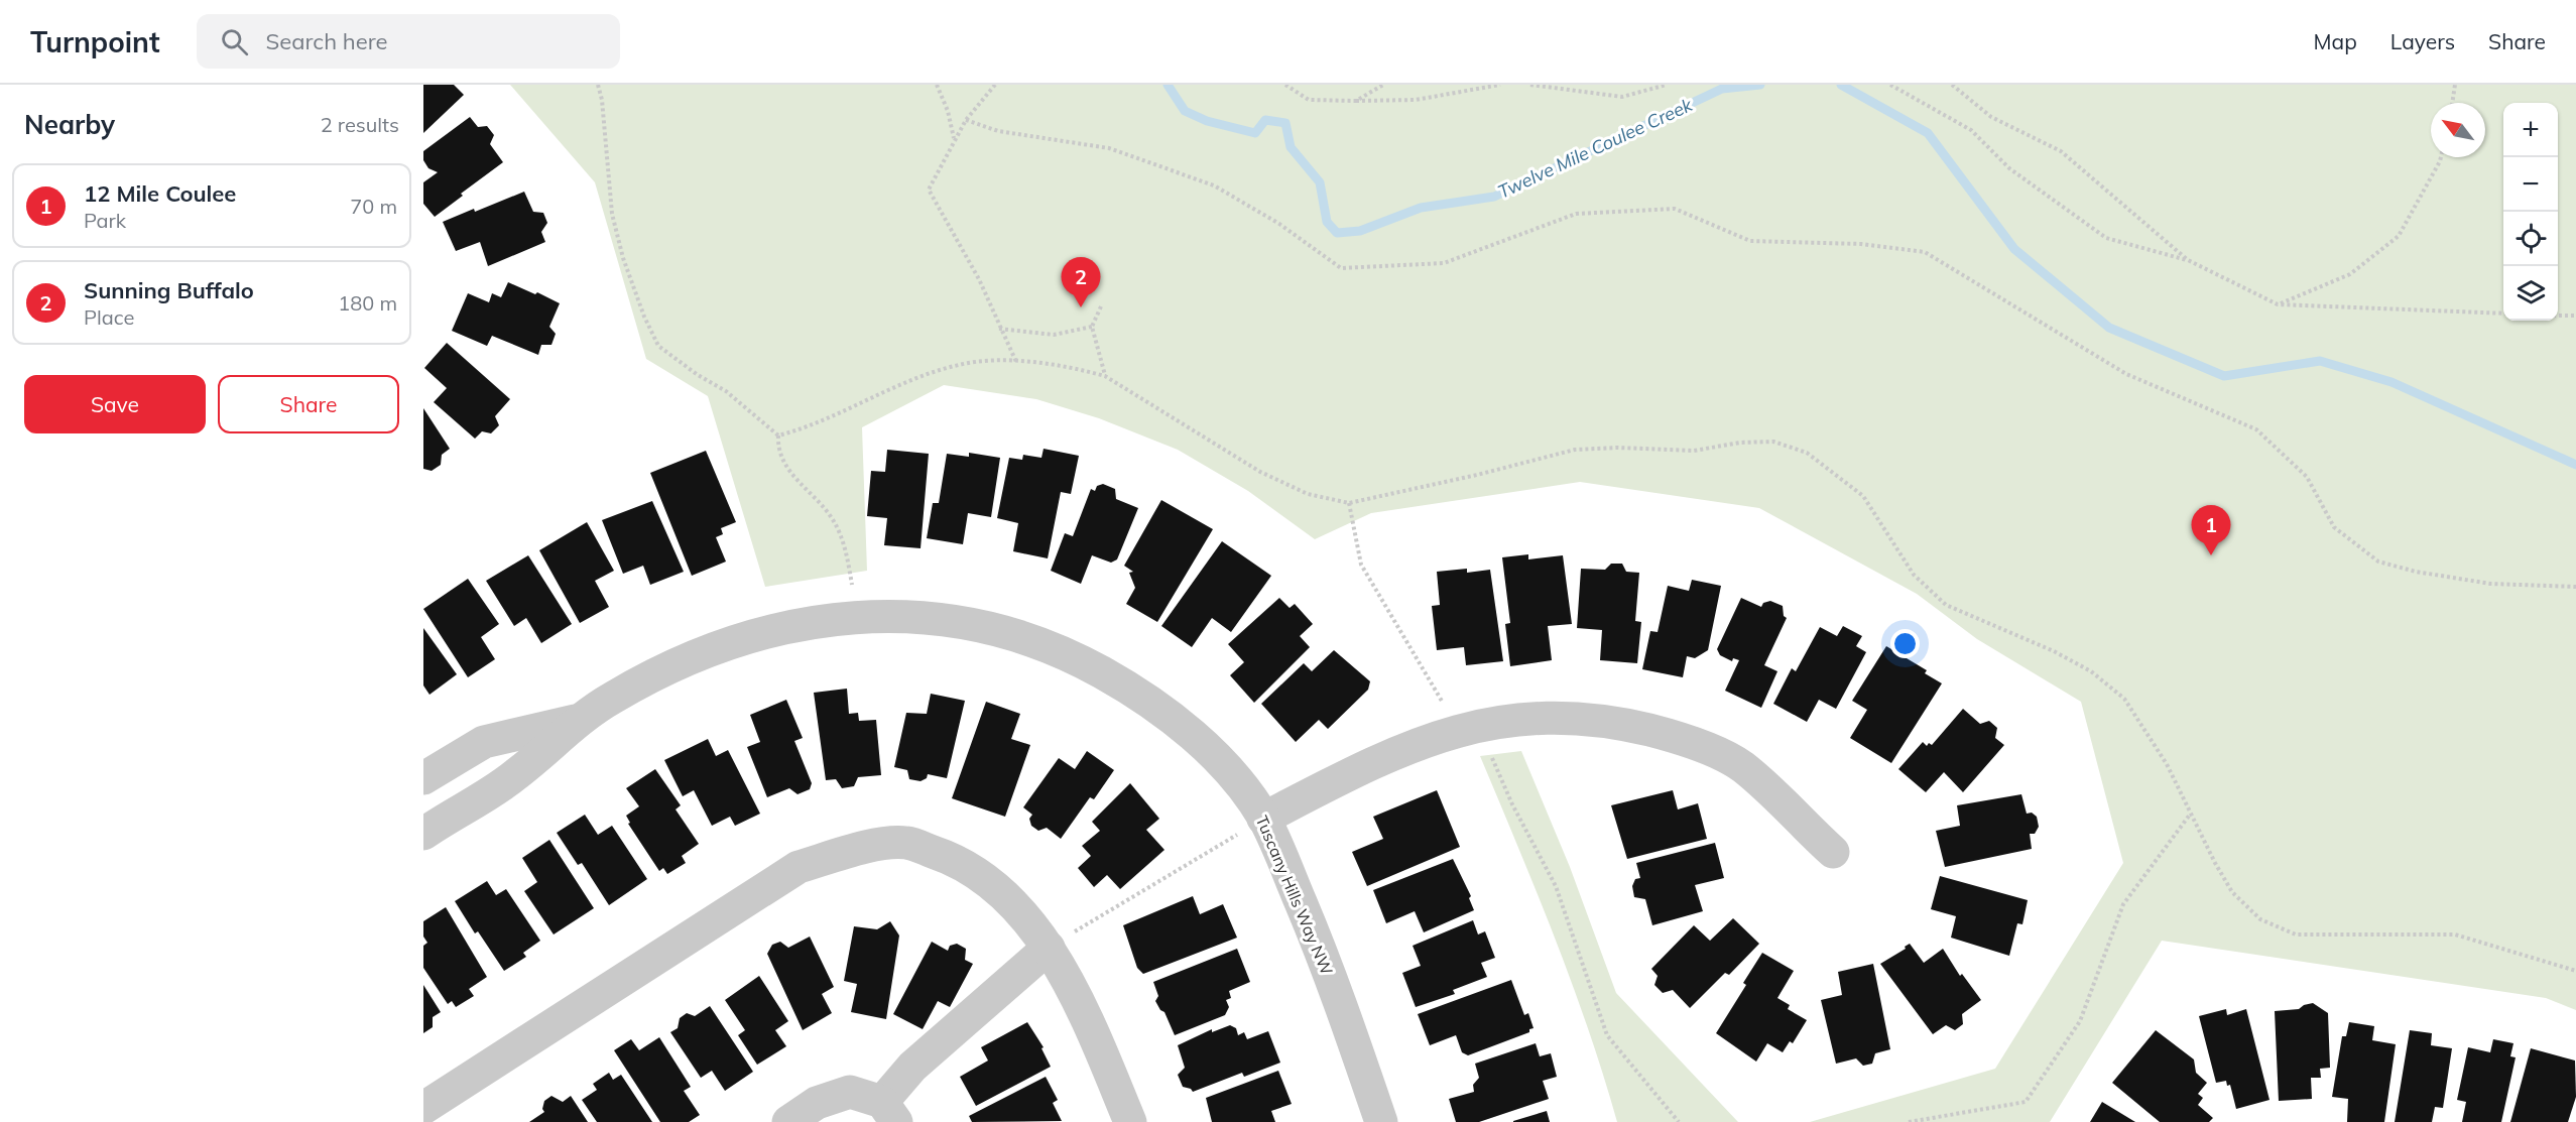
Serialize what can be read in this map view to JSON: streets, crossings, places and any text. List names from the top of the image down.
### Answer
{
  "streets": {
    "street": ["Tuscany Hills Way NW"]
  },
  "water": ["Twelve Mile Coulee Creek"],
  "north": "top left",
  "page": {
    "header": "Turnpoint",
    "search": "Search here",
    "nav": ["Map", "Layers", "Share"],
    "heading": ["Nearby", "2 results"],
    "map_buttons": ["+", "−"],
    "list": [
      {
        "mark": "1",
        "name": "12 Mile Coulee",
        "note": "Park",
        "value": "70 m"
      },
      {
        "mark": "2",
        "name": "Sunning Buffalo",
        "note": "Place",
        "value": "180 m"
      }
    ],
    "pins": ["2", "1"],
    "buttons": ["Save", "Share"]
  }
}
